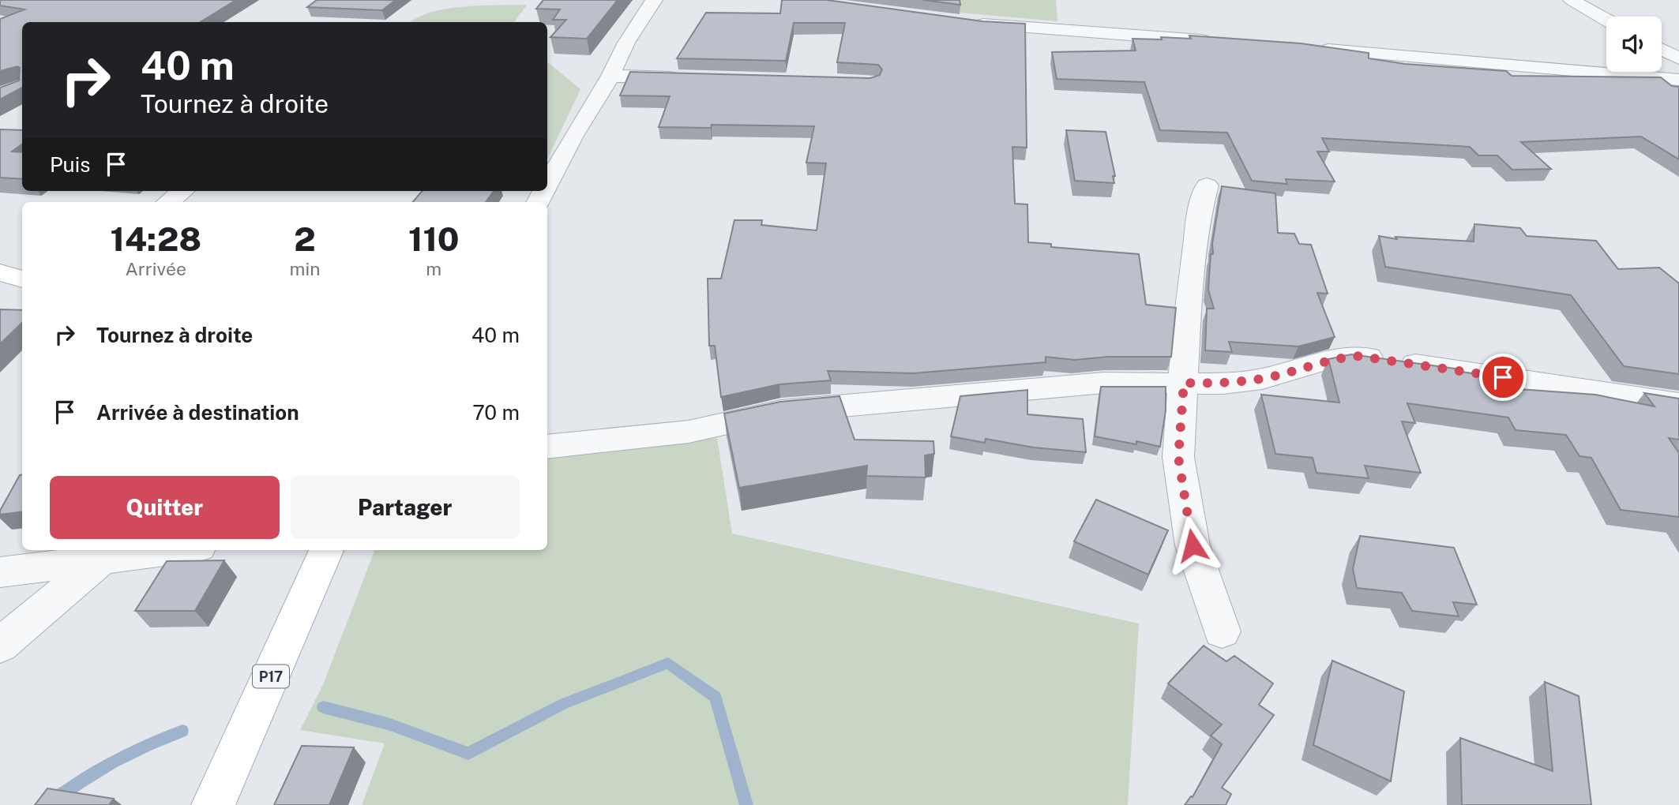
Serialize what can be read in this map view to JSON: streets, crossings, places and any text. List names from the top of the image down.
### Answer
{
  "streets": {
    "main road": ["P17"]
  },
  "page": {
    "turn": ["40 m", "Tournez à droite"],
    "then": "Puis",
    "eta": [
      "14:28",
      "Arrivée",
      "2",
      "min",
      "110",
      "m"
    ],
    "list": [
      {
        "name": "Tournez à droite",
        "value": "40 m"
      },
      {
        "name": "Arrivée à destination",
        "value": "70 m"
      }
    ],
    "buttons": ["Quitter", "Partager"]
  }
}
